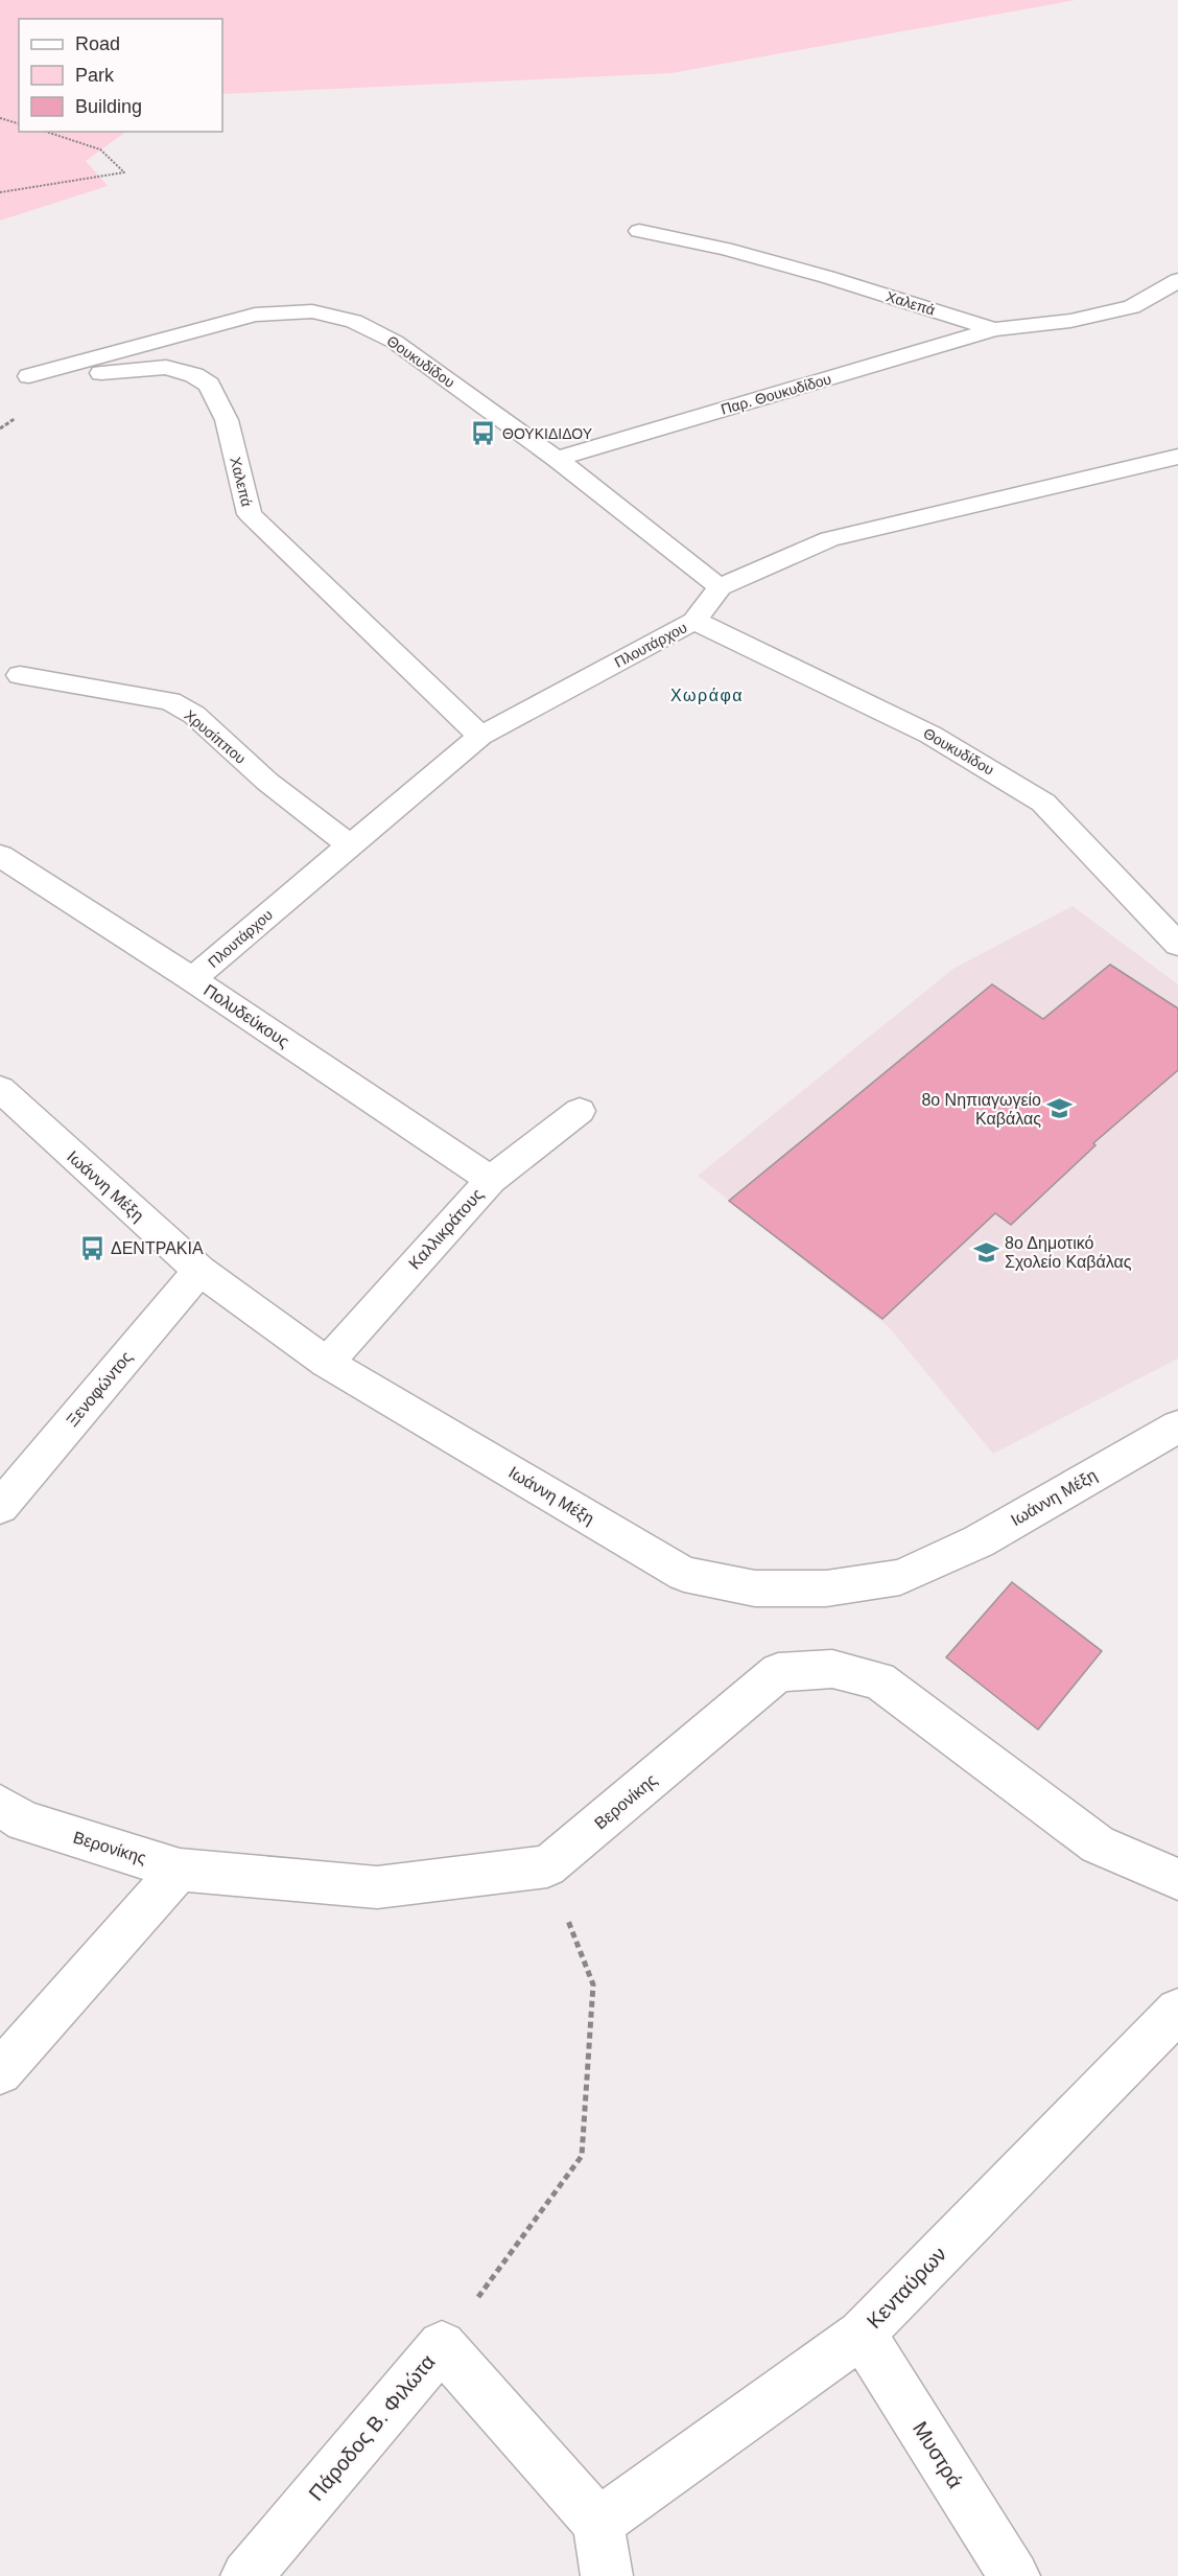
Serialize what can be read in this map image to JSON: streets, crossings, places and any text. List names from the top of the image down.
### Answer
{
  "streets": {
    "street": [
      "Χαλεπά",
      "Θουκυδίδου",
      "Παρ. Θουκυδίδου",
      "Πλουτάρχου",
      "Χρυσίππου",
      "Πολυδεύκους",
      "Ιωάννη Μέξη",
      "Καλλικράτους",
      "Ξενοφώντος",
      "Βερονίκης",
      "Κενταύρων",
      "Πάροδος Β. Φιλώτα",
      "Μυστρά"
    ]
  },
  "crossings": [
    ["Χαλεπά", "Θουκυδίδου"],
    ["Χαλεπά", "Παρ. Θουκυδίδου"],
    ["Χαλεπά", "Πλουτάρχου"],
    ["Θουκυδίδου", "Παρ. Θουκυδίδου"],
    ["Θουκυδίδου", "Πλουτάρχου"],
    ["Πλουτάρχου", "Χρυσίππου"],
    ["Πλουτάρχου", "Πολυδεύκους"],
    ["Πολυδεύκους", "Καλλικράτους"],
    ["Ιωάννη Μέξη", "Καλλικράτους"],
    ["Ιωάννη Μέξη", "Ξενοφώντος"],
    ["Κενταύρων", "Πάροδος Β. Φιλώτα"],
    ["Κενταύρων", "Μυστρά"]
  ],
  "districts": ["Χωράφα"],
  "places": {
    "bus stop": ["ΘΟΥΚΙΔΙΔΟΥ", "ΔΕΝΤΡΑΚΙΑ"],
    "school or university": ["8ο Νηπιαγωγείο Καβάλας", "8ο Δημοτικό Σχολείο Καβάλας"]
  },
  "legend": ["Road", "Park", "Building"]
}
